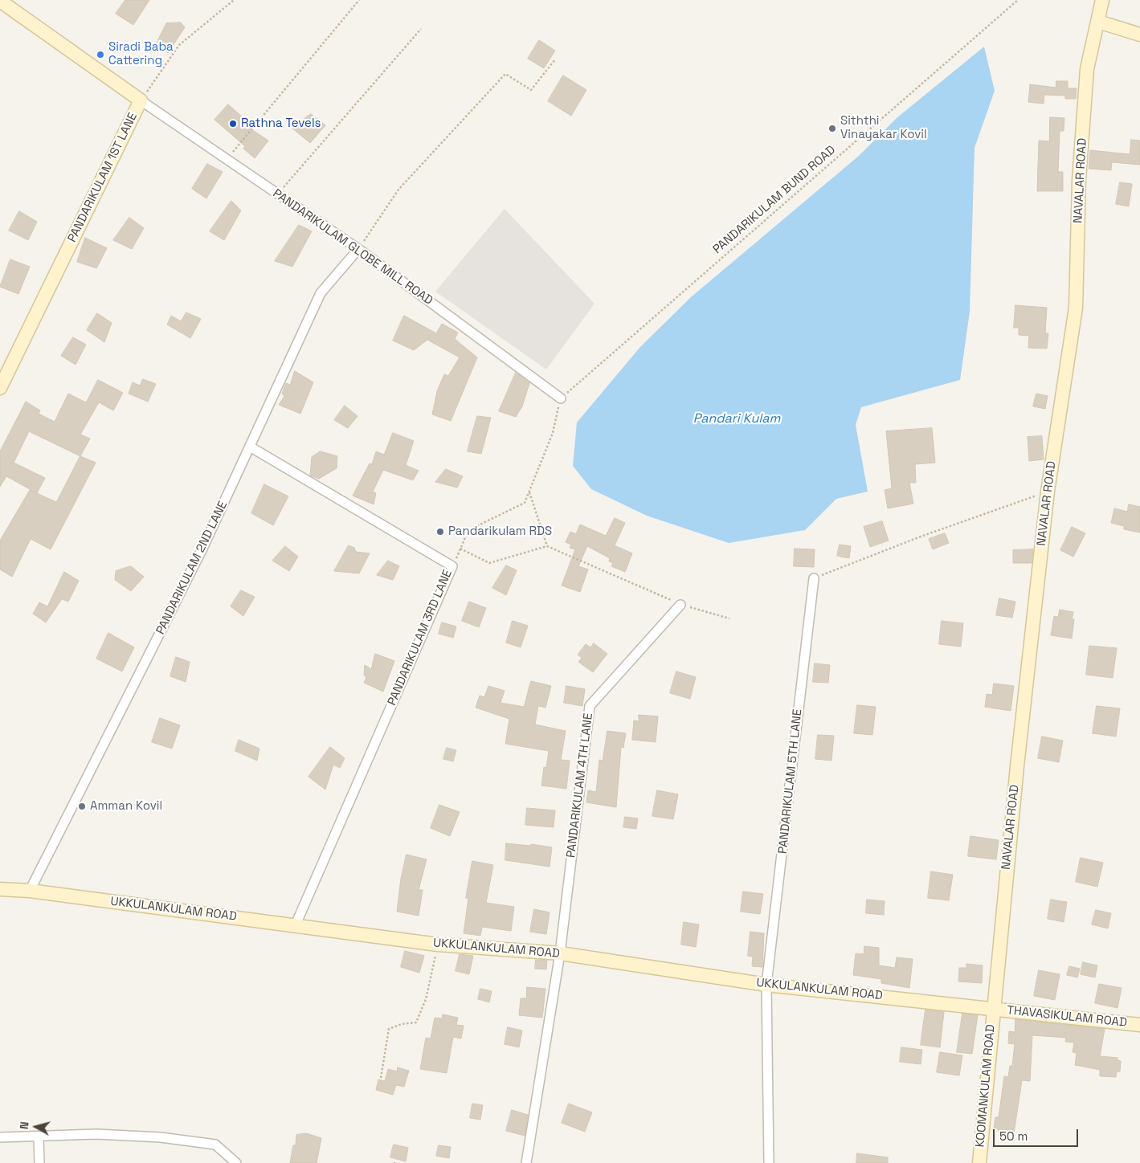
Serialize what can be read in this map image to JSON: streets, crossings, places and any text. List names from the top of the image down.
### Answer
{
  "streets": {
    "street": [
      "PANDARIKULAM 1ST LANE",
      "NAVALAR ROAD",
      "PANDARIKULAM GLOBE MILL ROAD",
      "PANDARIKULAM 2ND LANE",
      "PANDARIKULAM 3RD LANE",
      "PANDARIKULAM 5TH LANE",
      "PANDARIKULAM 4TH LANE",
      "UKKULANKULAM ROAD",
      "THAVASIKULAM ROAD",
      "KOOMANKULAM ROAD"
    ],
    "path": ["PANDARIKULAM BUND ROAD"]
  },
  "crossings": [
    ["PANDARIKULAM 1ST LANE", "PANDARIKULAM GLOBE MILL ROAD"],
    ["NAVALAR ROAD", "UKKULANKULAM ROAD"],
    ["NAVALAR ROAD", "THAVASIKULAM ROAD"],
    ["NAVALAR ROAD", "KOOMANKULAM ROAD"],
    ["PANDARIKULAM BUND ROAD", "PANDARIKULAM GLOBE MILL ROAD"],
    ["PANDARIKULAM GLOBE MILL ROAD", "PANDARIKULAM 2ND LANE"],
    ["PANDARIKULAM 2ND LANE", "PANDARIKULAM 3RD LANE"],
    ["PANDARIKULAM 2ND LANE", "UKKULANKULAM ROAD"],
    ["PANDARIKULAM 3RD LANE", "UKKULANKULAM ROAD"],
    ["PANDARIKULAM 5TH LANE", "UKKULANKULAM ROAD"],
    ["PANDARIKULAM 4TH LANE", "UKKULANKULAM ROAD"],
    ["UKKULANKULAM ROAD", "THAVASIKULAM ROAD"],
    ["UKKULANKULAM ROAD", "KOOMANKULAM ROAD"],
    ["THAVASIKULAM ROAD", "KOOMANKULAM ROAD"]
  ],
  "water": ["Pandari Kulam"],
  "places": [
    "Siradi Baba Cattering",
    "Rathna Tevels",
    "Siththi Vinayakar Kovil",
    "Pandarikulam RDS",
    "Amman Kovil"
  ],
  "scale_bar": "50 m",
  "north": "left"
}
